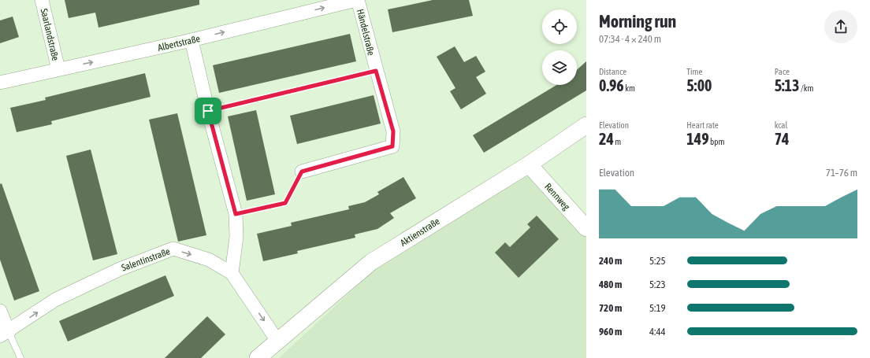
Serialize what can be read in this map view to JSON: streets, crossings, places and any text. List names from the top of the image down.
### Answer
{
  "streets": {
    "street": [
      "Händelstraße",
      "Saarlandstraße",
      "Albertstraße",
      "Rennweg",
      "Aktienstraße",
      "Salentinstraße"
    ]
  },
  "crossings": [
    ["Händelstraße", "Albertstraße"],
    ["Saarlandstraße", "Albertstraße"],
    ["Rennweg", "Aktienstraße"],
    ["Aktienstraße", "Salentinstraße"]
  ],
  "one_way": ["Albertstraße", "Salentinstraße"],
  "page": {
    "heading": ["Morning run", "07:34 · 4 × 240 m"],
    "stats": [
      ["Distance", "0.96 km"],
      ["Time", "5:00"],
      ["Pace", "5:13 /km"],
      ["Elevation", "24 m"],
      ["Heart rate", "149 bpm"],
      ["kcal", "74"]
    ],
    "chart": ["Elevation", "71–76 m"],
    "list": [
      {
        "name": "240 m",
        "note": "5:25"
      },
      {
        "name": "480 m",
        "note": "5:23"
      },
      {
        "name": "720 m",
        "note": "5:19"
      },
      {
        "name": "960 m",
        "note": "4:44"
      }
    ]
  }
}
